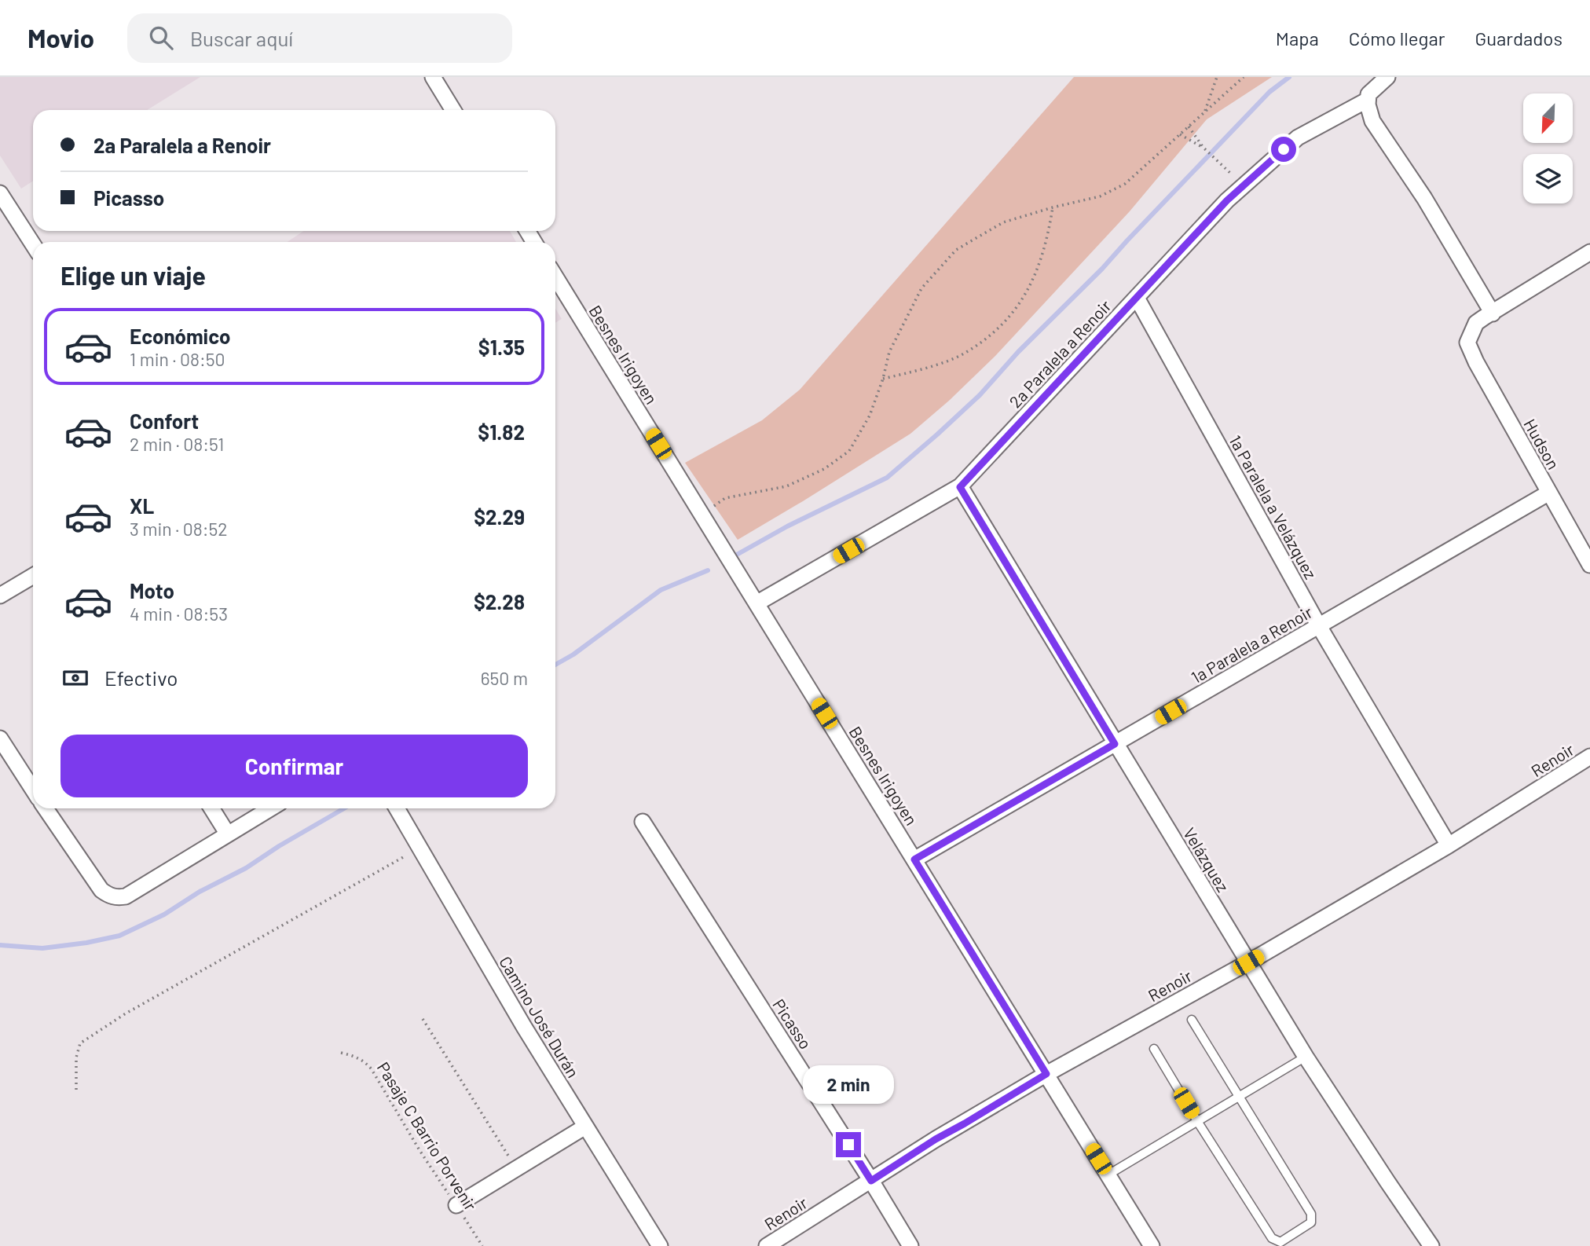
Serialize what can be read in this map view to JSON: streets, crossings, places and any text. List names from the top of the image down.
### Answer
{
  "streets": {
    "street": [
      "2a Paralela a Renoir",
      "Besnes Irigoyen",
      "Hudson",
      "1a Paralela a Velázquez",
      "1a Paralela a Renoir",
      "Renoir",
      "Velázquez",
      "Camino José Durán",
      "Picasso"
    ],
    "path": ["Pasaje C Barrio Porvenir"]
  },
  "crossings": [
    ["2a Paralela a Renoir", "Besnes Irigoyen"],
    ["2a Paralela a Renoir", "1a Paralela a Velázquez"],
    ["2a Paralela a Renoir", "Velázquez"],
    ["Besnes Irigoyen", "1a Paralela a Renoir"],
    ["Besnes Irigoyen", "Renoir"],
    ["Hudson", "1a Paralela a Renoir"],
    ["1a Paralela a Velázquez", "1a Paralela a Renoir"],
    ["1a Paralela a Velázquez", "Renoir"],
    ["1a Paralela a Renoir", "Velázquez"],
    ["Renoir", "Velázquez"],
    ["Renoir", "Picasso"]
  ],
  "north": "bottom left",
  "page": {
    "header": "Movio",
    "search": "Buscar aquí",
    "nav": ["Mapa", "Cómo llegar", "Guardados"],
    "banner": ["2a Paralela a Renoir", "Picasso"],
    "heading": "Elige un viaje",
    "list": [
      {
        "name": "Económico",
        "note": "1 min · 08:50",
        "value": "$1.35"
      },
      {
        "name": "Confort",
        "note": "2 min · 08:51",
        "value": "$1.82"
      },
      {
        "name": "XL",
        "note": "3 min · 08:52",
        "value": "$2.29"
      },
      {
        "name": "Moto",
        "note": "4 min · 08:53",
        "value": "$2.28"
      }
    ],
    "pay": ["Efectivo", "650 m"],
    "buttons": "Confirmar",
    "bubble": "2 min"
  }
}
